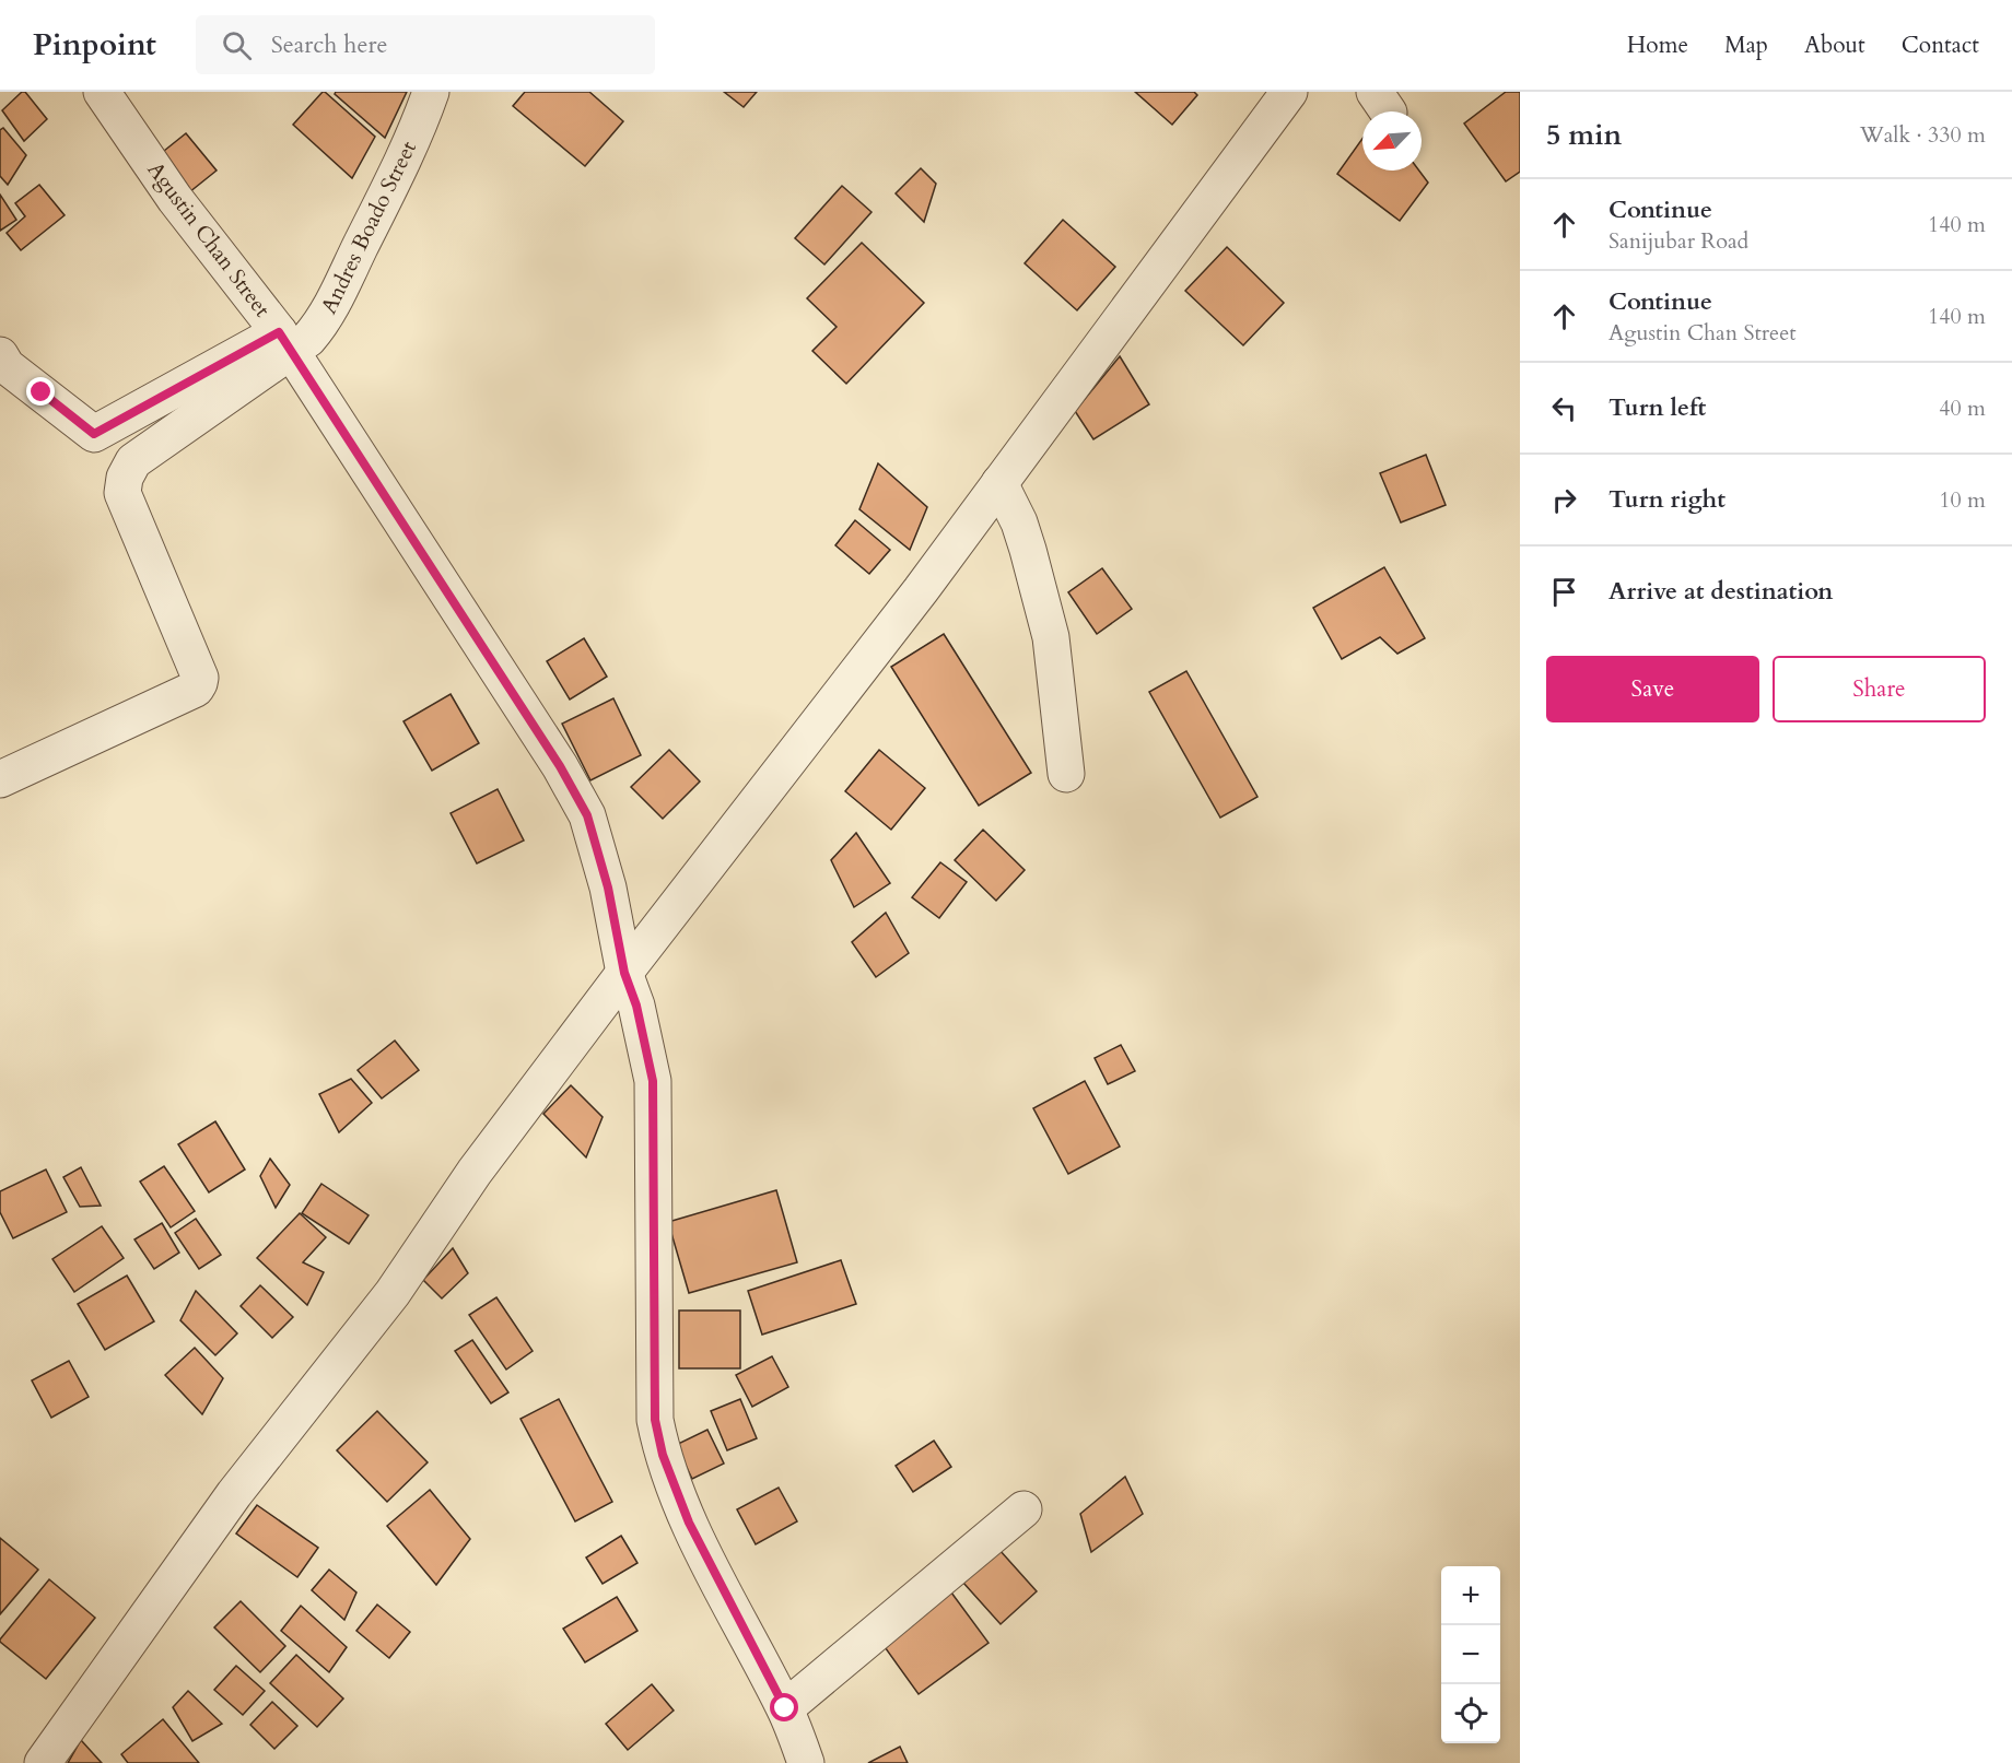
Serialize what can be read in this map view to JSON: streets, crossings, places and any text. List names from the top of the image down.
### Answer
{
  "streets": {
    "street": ["Andres Boado Street", "Agustin Chan Street"]
  },
  "crossings": [
    ["Andres Boado Street", "Agustin Chan Street"]
  ],
  "north": "bottom left",
  "page": {
    "header": "Pinpoint",
    "search": "Search here",
    "nav": [
      "Home",
      "Map",
      "About",
      "Contact"
    ],
    "heading": ["5 min", "Walk · 330 m"],
    "list": [
      ["Continue", "Sanijubar Road", "140 m"],
      ["Continue", "Agustin Chan Street", "140 m"],
      ["Turn left", "40 m"],
      ["Turn right", "10 m"],
      "Arrive at destination"
    ],
    "buttons": ["Save", "Share"],
    "map_buttons": ["+", "−"]
  }
}
